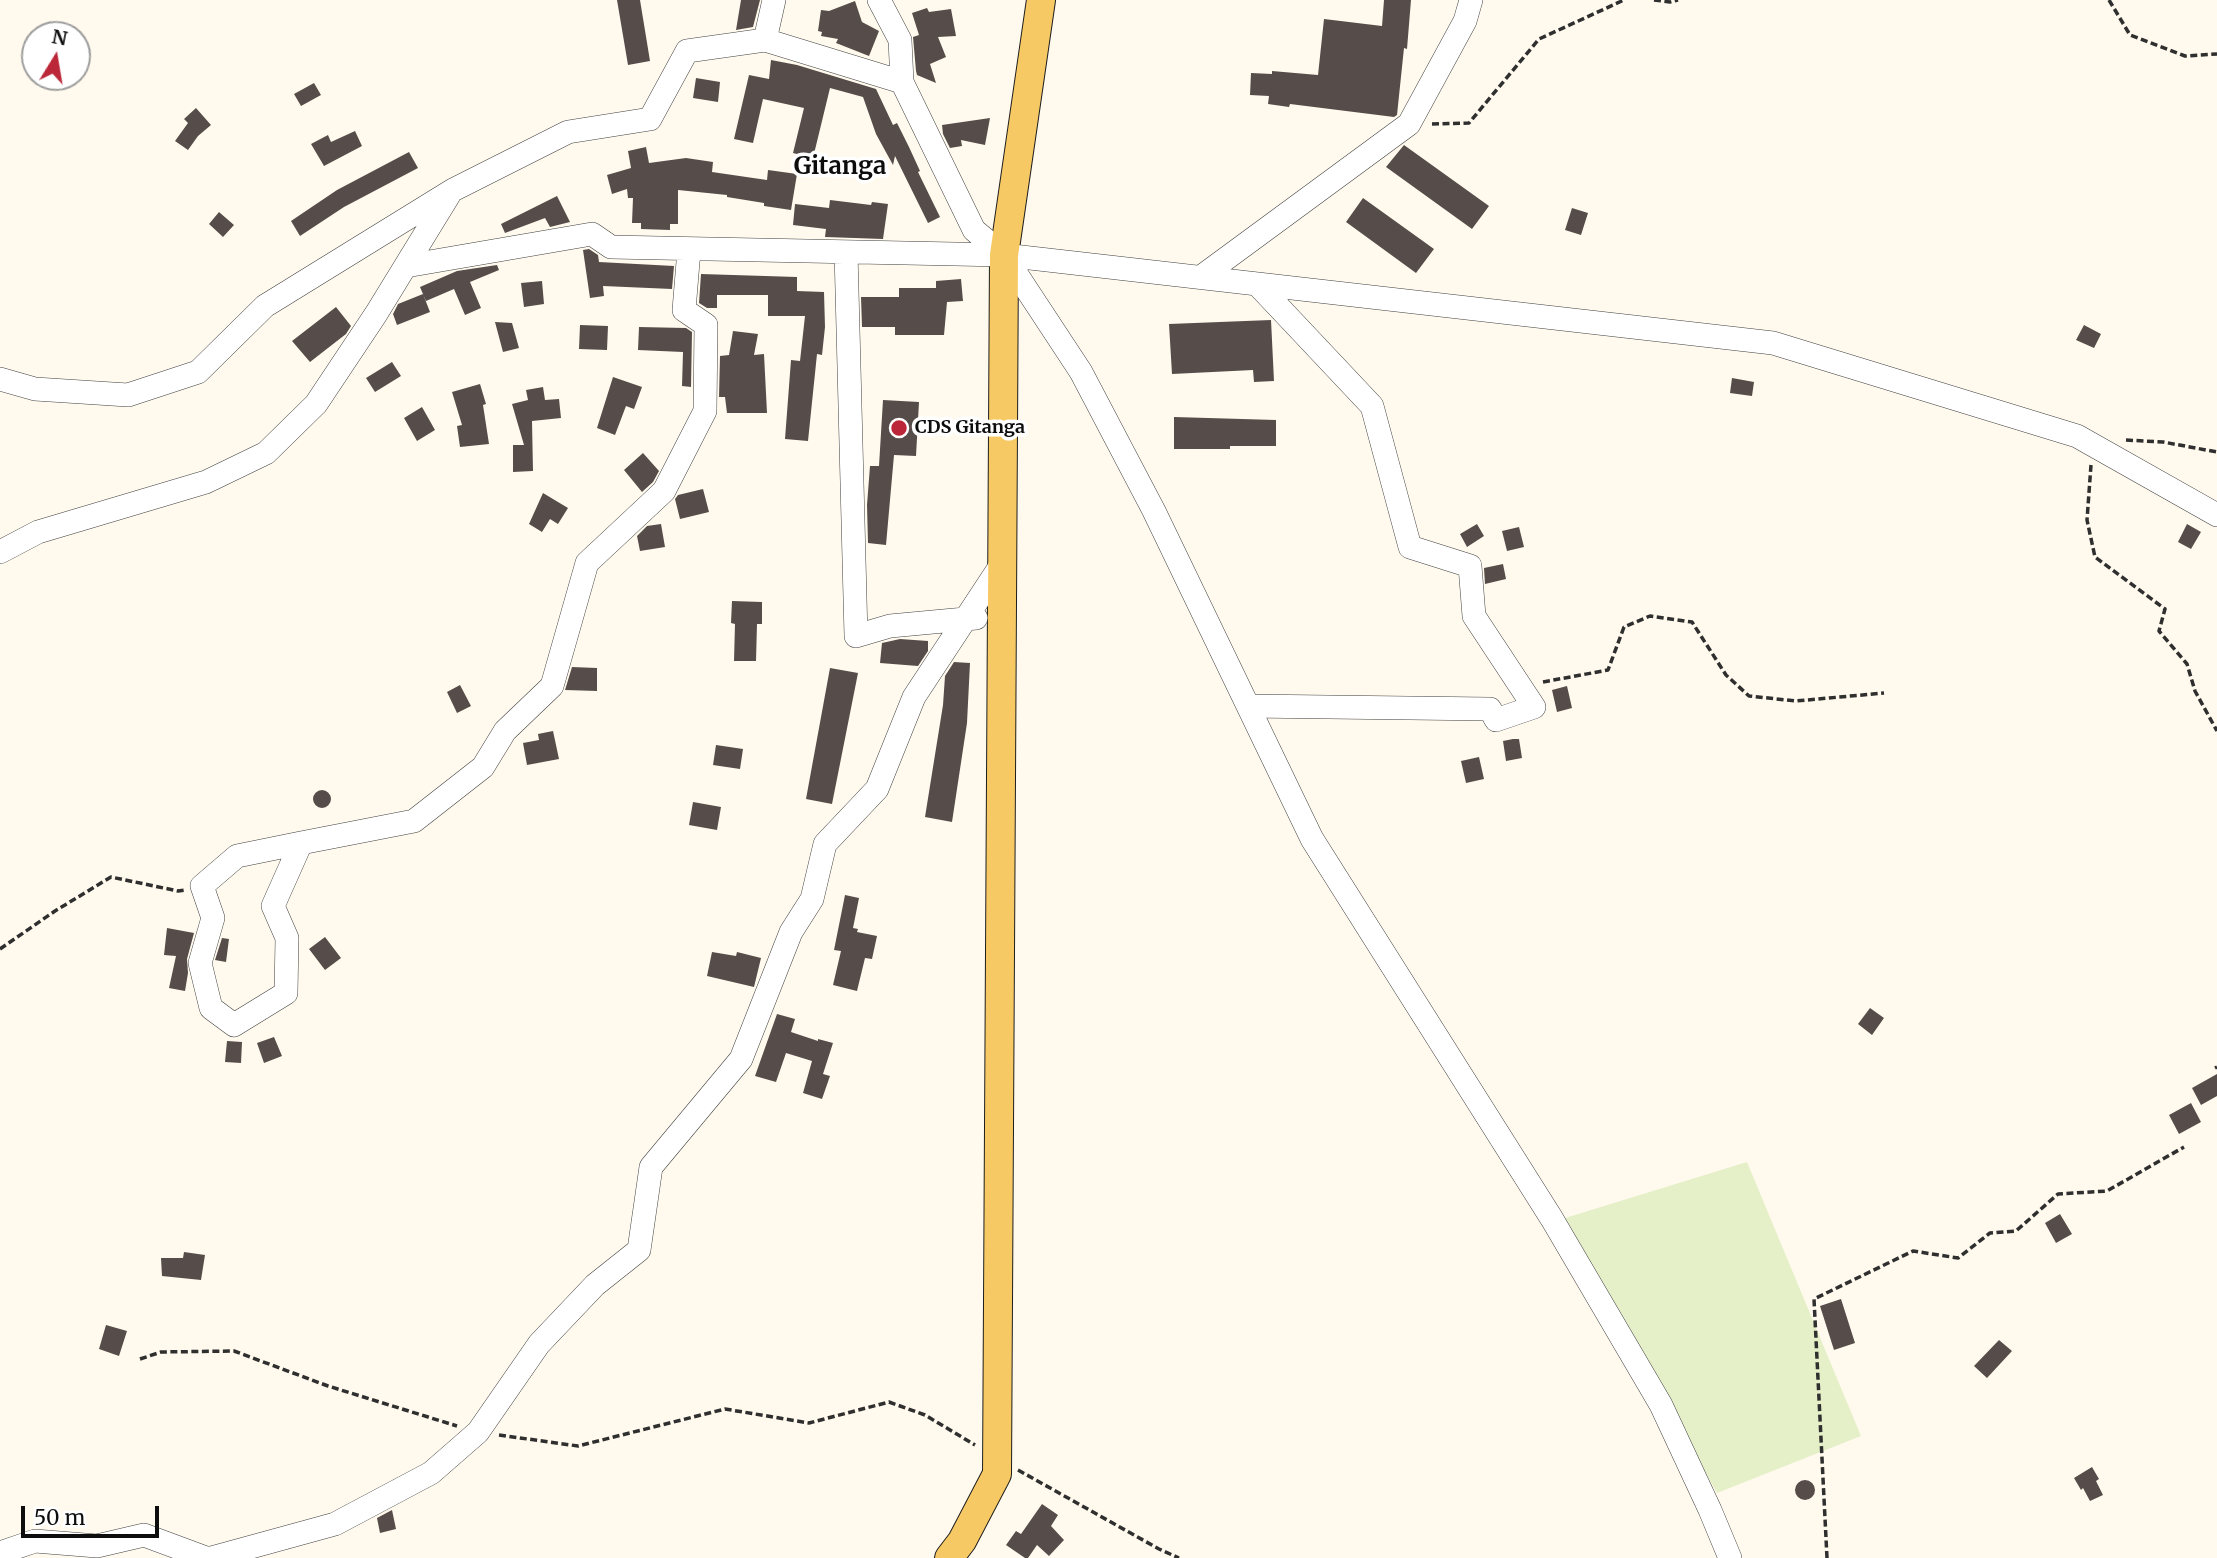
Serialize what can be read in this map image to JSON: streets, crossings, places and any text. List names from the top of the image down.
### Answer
{
  "districts": ["Gitanga"],
  "places": ["CDS Gitanga"],
  "scale_bar": "50 m",
  "north": "top"
}
